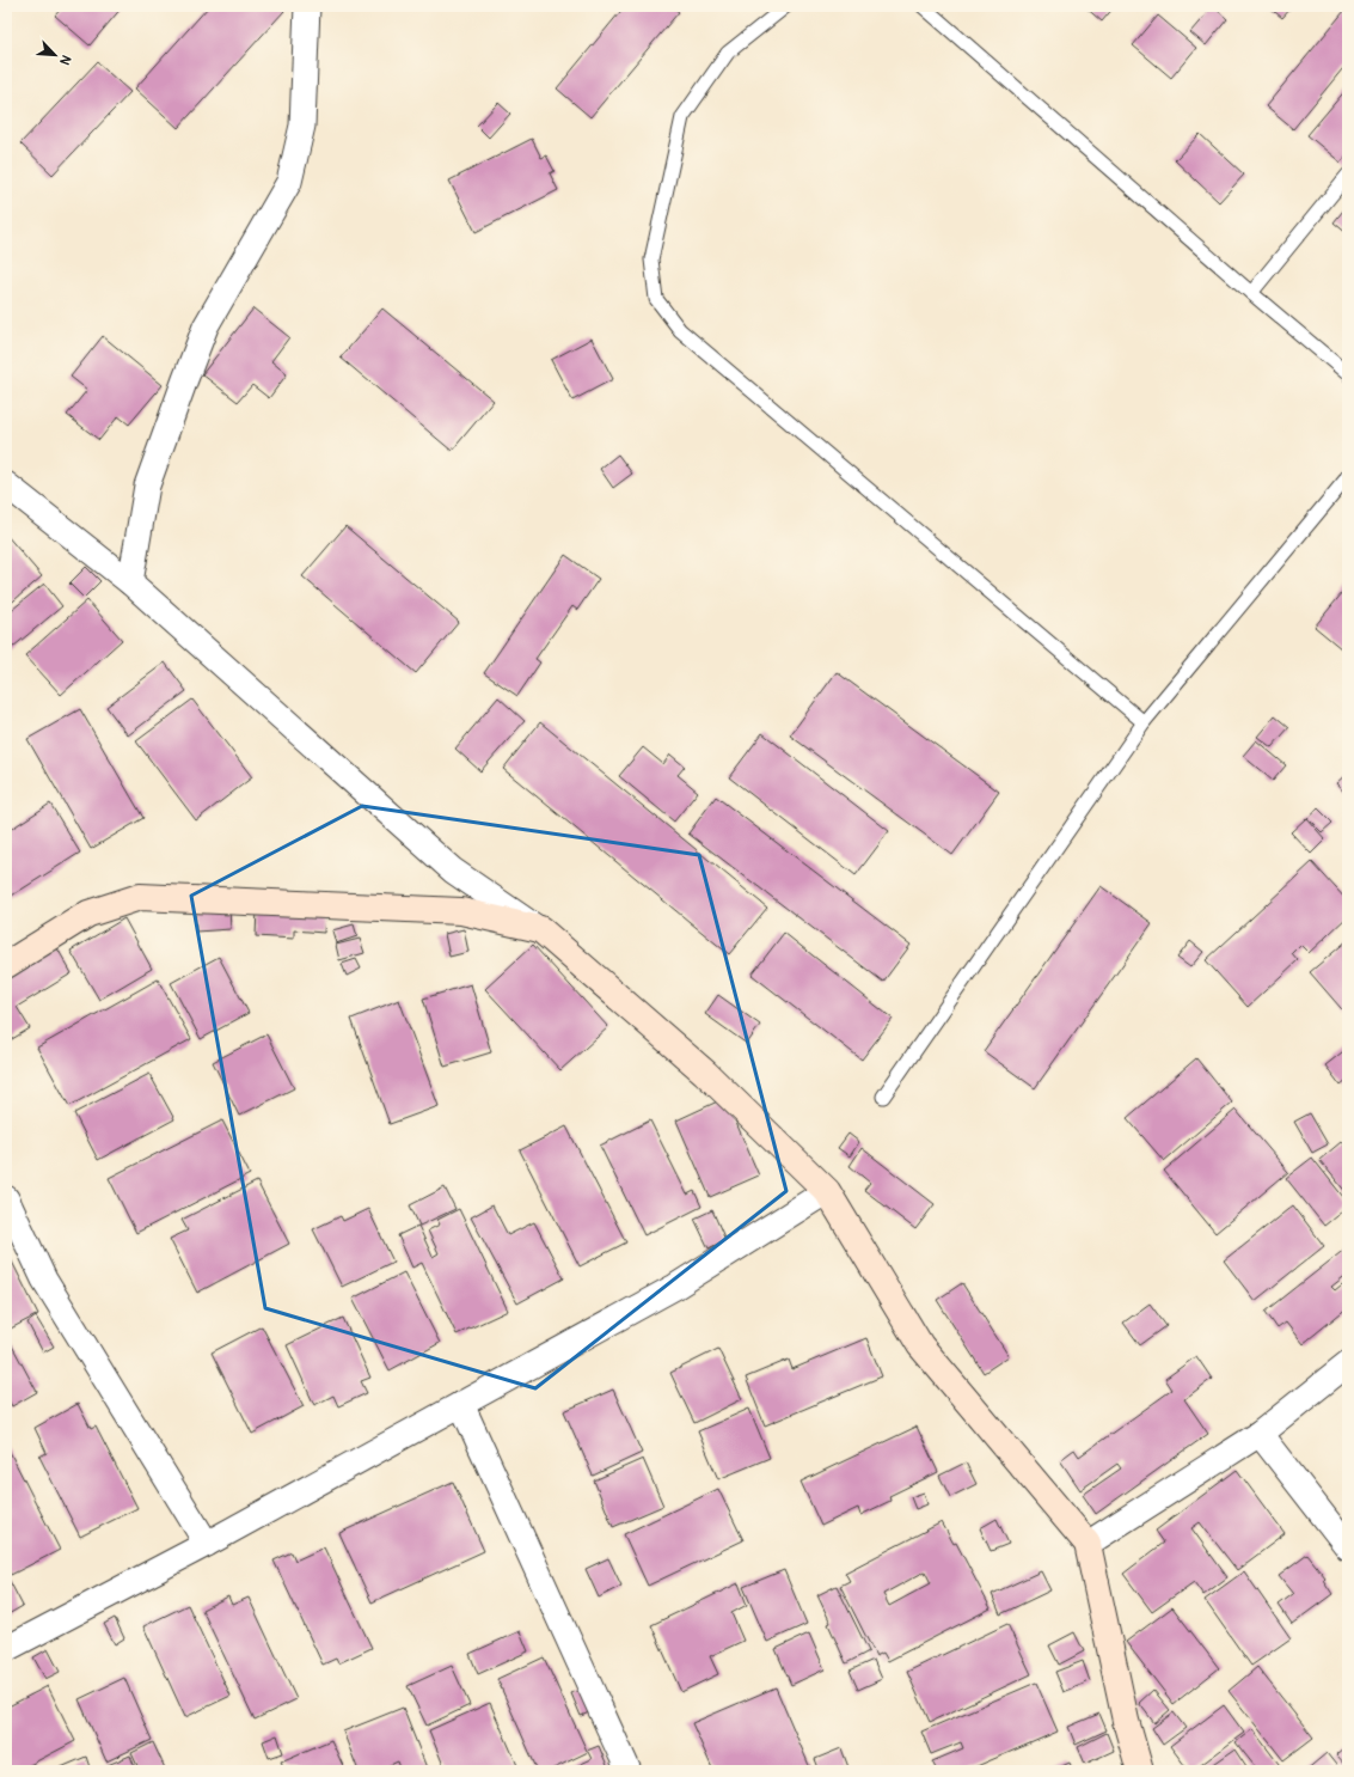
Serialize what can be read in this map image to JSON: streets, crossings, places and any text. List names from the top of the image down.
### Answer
{
  "north": "bottom right"
}
